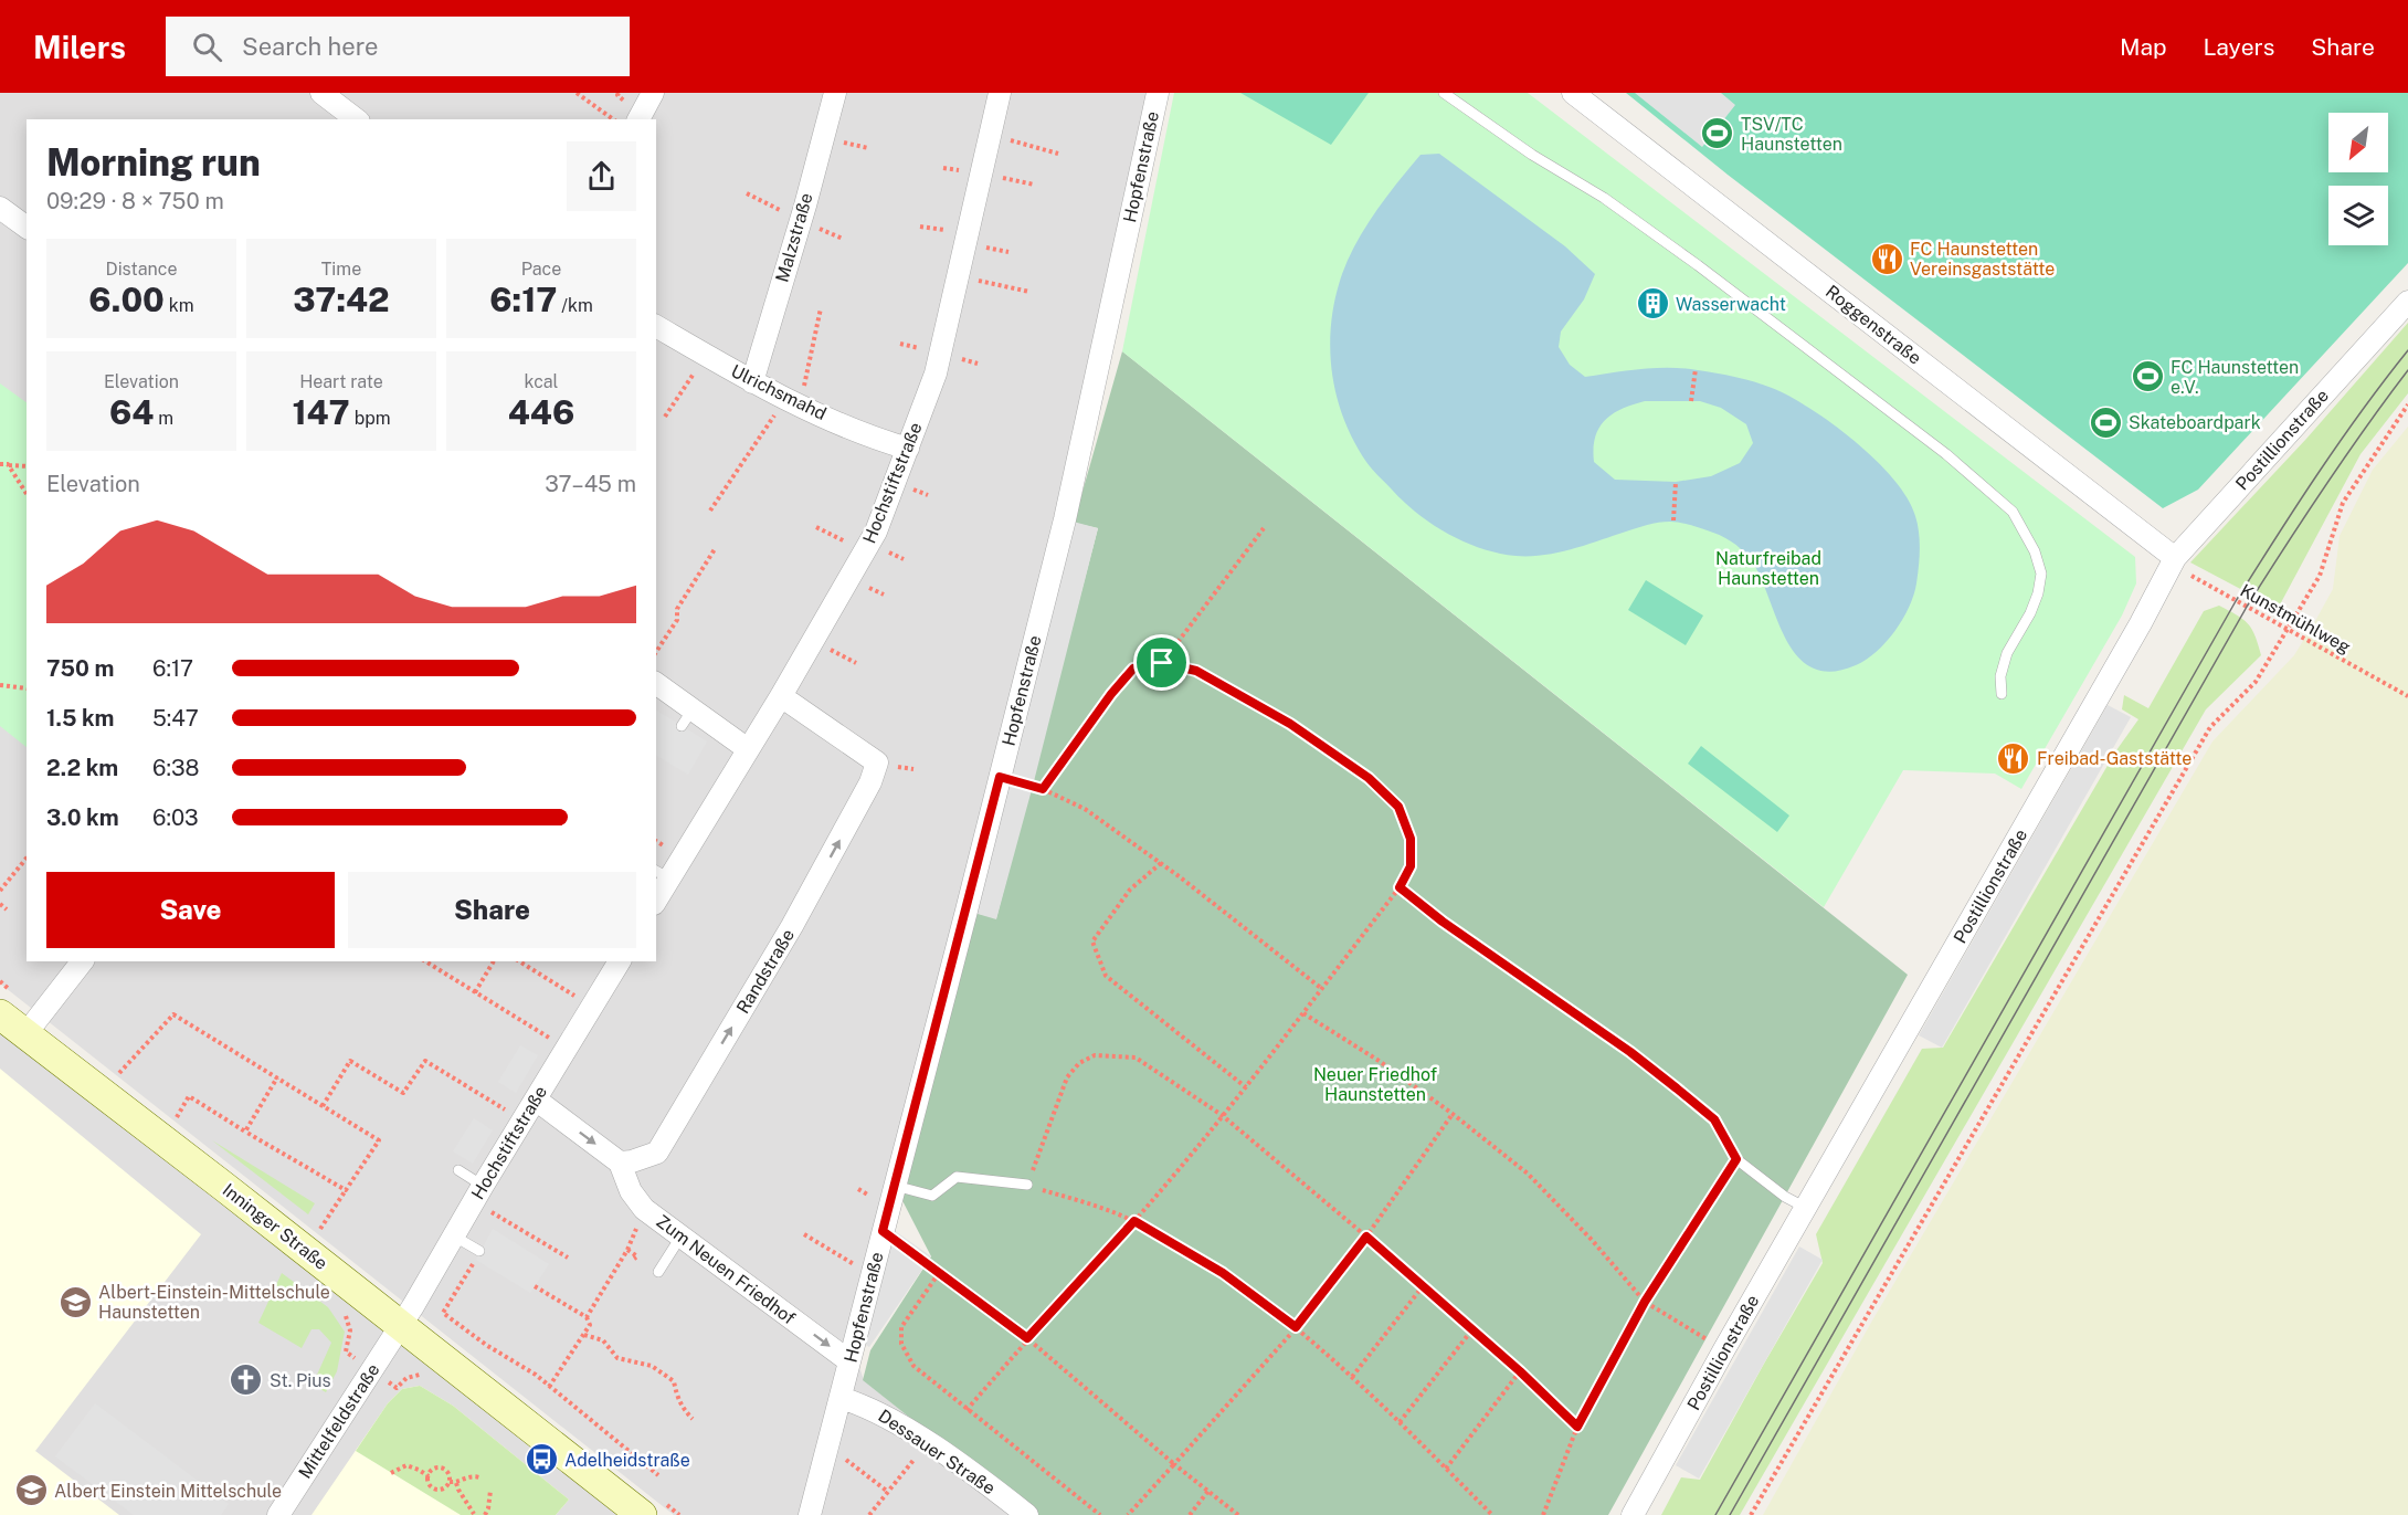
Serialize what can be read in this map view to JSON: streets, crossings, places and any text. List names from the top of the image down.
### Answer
{
  "streets": {
    "main road": ["Inninger Straße"],
    "street": [
      "Hopfenstraße",
      "Malzstraße",
      "Roggenstraße",
      "Ulrichsmahd",
      "Postillionstraße",
      "Hochstiftstraße",
      "Randstraße",
      "Zum Neuen Friedhof",
      "Mittelfeldstraße",
      "Dessauer Straße"
    ],
    "path": ["Kunstmühlweg"]
  },
  "crossings": [
    ["Hopfenstraße", "Zum Neuen Friedhof"],
    ["Hopfenstraße", "Dessauer Straße"],
    ["Malzstraße", "Ulrichsmahd"],
    ["Roggenstraße", "Postillionstraße"],
    ["Roggenstraße", "Kunstmühlweg"],
    ["Ulrichsmahd", "Hochstiftstraße"],
    ["Postillionstraße", "Kunstmühlweg"],
    ["Hochstiftstraße", "Randstraße"],
    ["Hochstiftstraße", "Inninger Straße"],
    ["Hochstiftstraße", "Mittelfeldstraße"],
    ["Randstraße", "Zum Neuen Friedhof"],
    ["Inninger Straße", "Mittelfeldstraße"]
  ],
  "one_way": ["Randstraße", "Zum Neuen Friedhof"],
  "parks": ["Naturfreibad Haunstetten", "Neuer Friedhof Haunstetten"],
  "places": {
    "sports": ["TSV/TC Haunstetten", "FC Haunstetten e.V.", "Skateboardpark"],
    "restaurant": ["FC Haunstetten Vereinsgaststätte", "Freibad-Gaststätte"],
    "building": ["Wasserwacht"],
    "school or university": ["Albert-Einstein-Mittelschule Haunstetten", "Albert Einstein Mittelschule"],
    "church": ["St. Pius"],
    "bus stop": ["Adelheidstraße"]
  },
  "north": "bottom left",
  "page": {
    "header": "Milers",
    "search": "Search here",
    "nav": ["Map", "Layers", "Share"],
    "heading": ["Morning run", "09:29 · 8 × 750 m"],
    "stats": [
      ["Distance", "6.00 km"],
      ["Time", "37:42"],
      ["Pace", "6:17 /km"],
      ["Elevation", "64 m"],
      ["Heart rate", "147 bpm"],
      ["kcal", "446"]
    ],
    "chart": ["Elevation", "37–45 m"],
    "list": [
      {
        "name": "750 m",
        "note": "6:17"
      },
      {
        "name": "1.5 km",
        "note": "5:47"
      },
      {
        "name": "2.2 km",
        "note": "6:38"
      },
      {
        "name": "3.0 km",
        "note": "6:03"
      }
    ],
    "buttons": ["Save", "Share"]
  }
}
